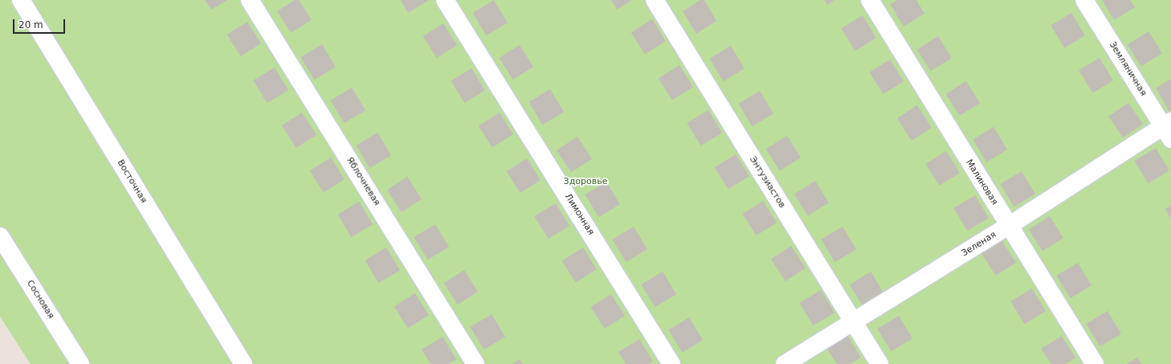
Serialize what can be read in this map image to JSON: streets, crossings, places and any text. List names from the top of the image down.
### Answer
{
  "streets": {
    "street": [
      "Земляничная",
      "Восточная",
      "Яблочневая",
      "Энтузиастов",
      "Малиновая",
      "Лимонная",
      "Зеленая",
      "Сосновая"
    ]
  },
  "crossings": [
    ["Земляничная", "Зеленая"],
    ["Энтузиастов", "Зеленая"],
    ["Малиновая", "Зеленая"]
  ],
  "parks": ["Здоровье"],
  "scale_bar": "20 m"
}
